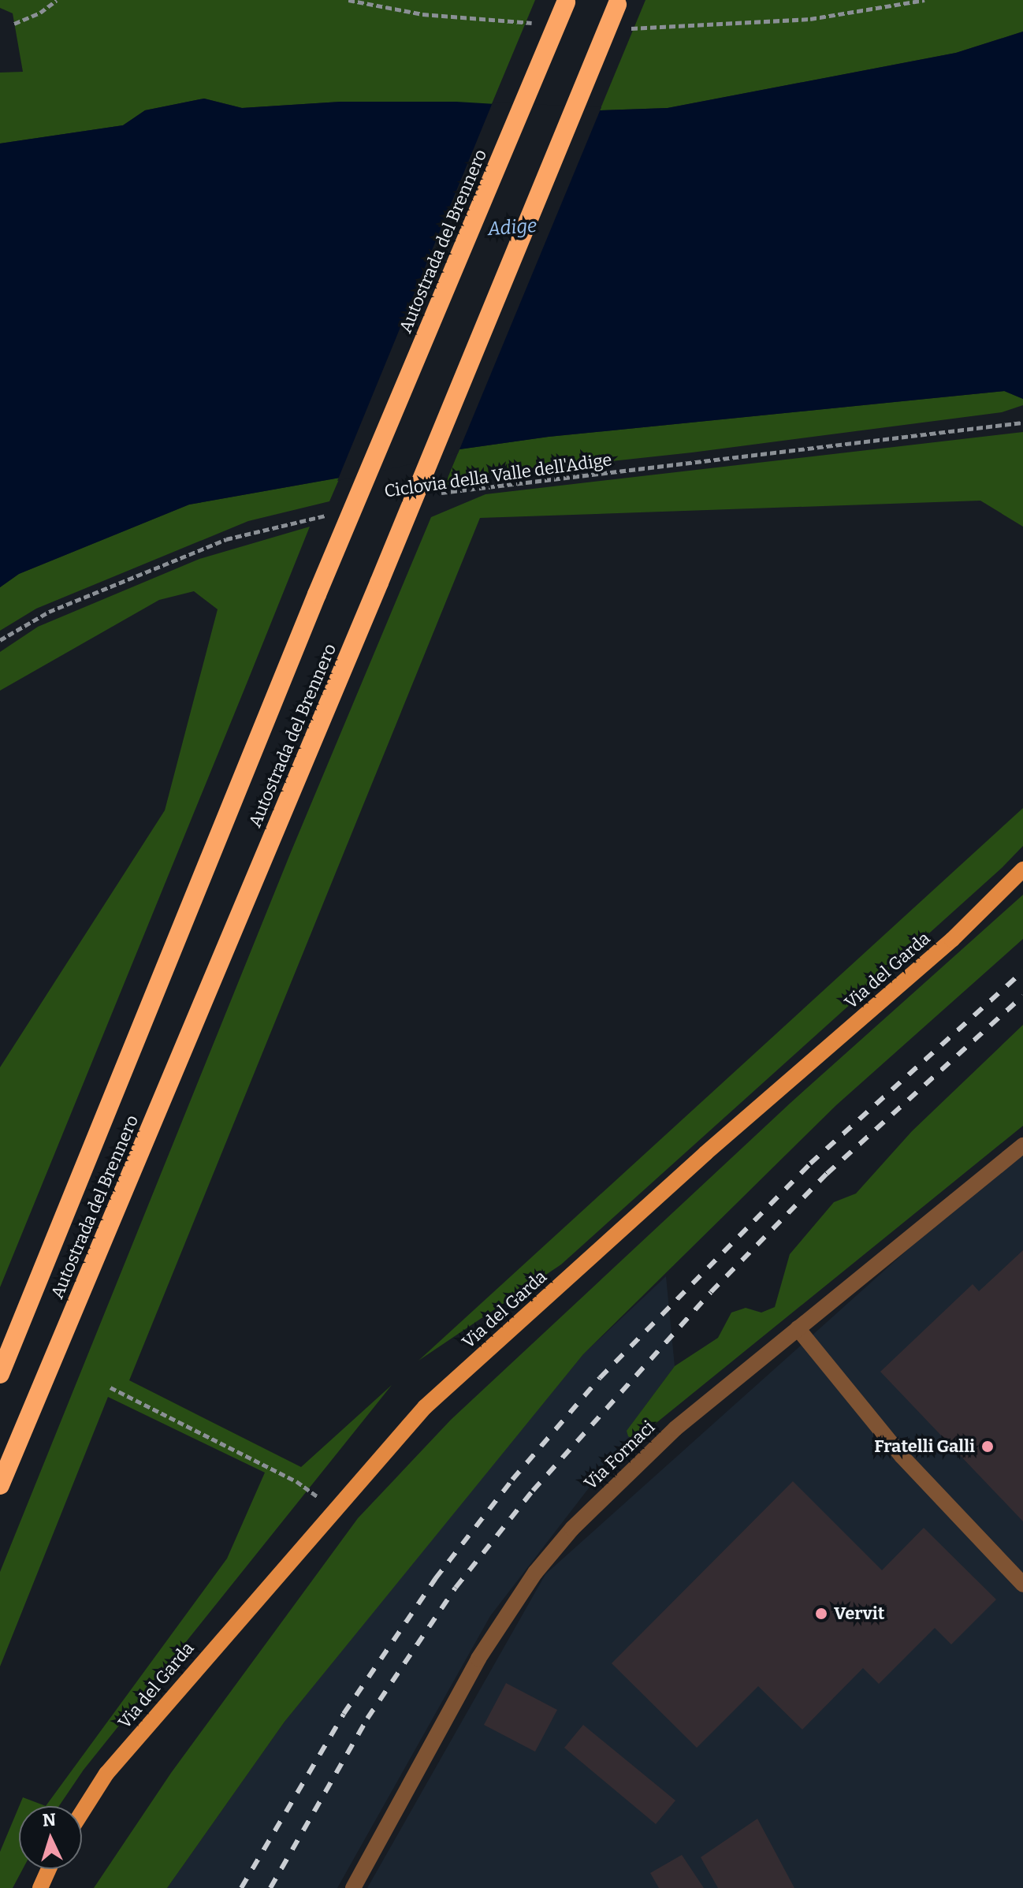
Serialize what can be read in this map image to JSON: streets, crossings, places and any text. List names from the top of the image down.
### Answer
{
  "streets": {
    "highway": ["Autostrada del Brennero"],
    "main road": ["Via del Garda"],
    "street": ["Via Fornaci"],
    "path": ["Ciclovia della Valle dell'Adige"]
  },
  "water": ["Adige"],
  "places": ["Fratelli Galli", "Vervit"],
  "north": "top"
}
